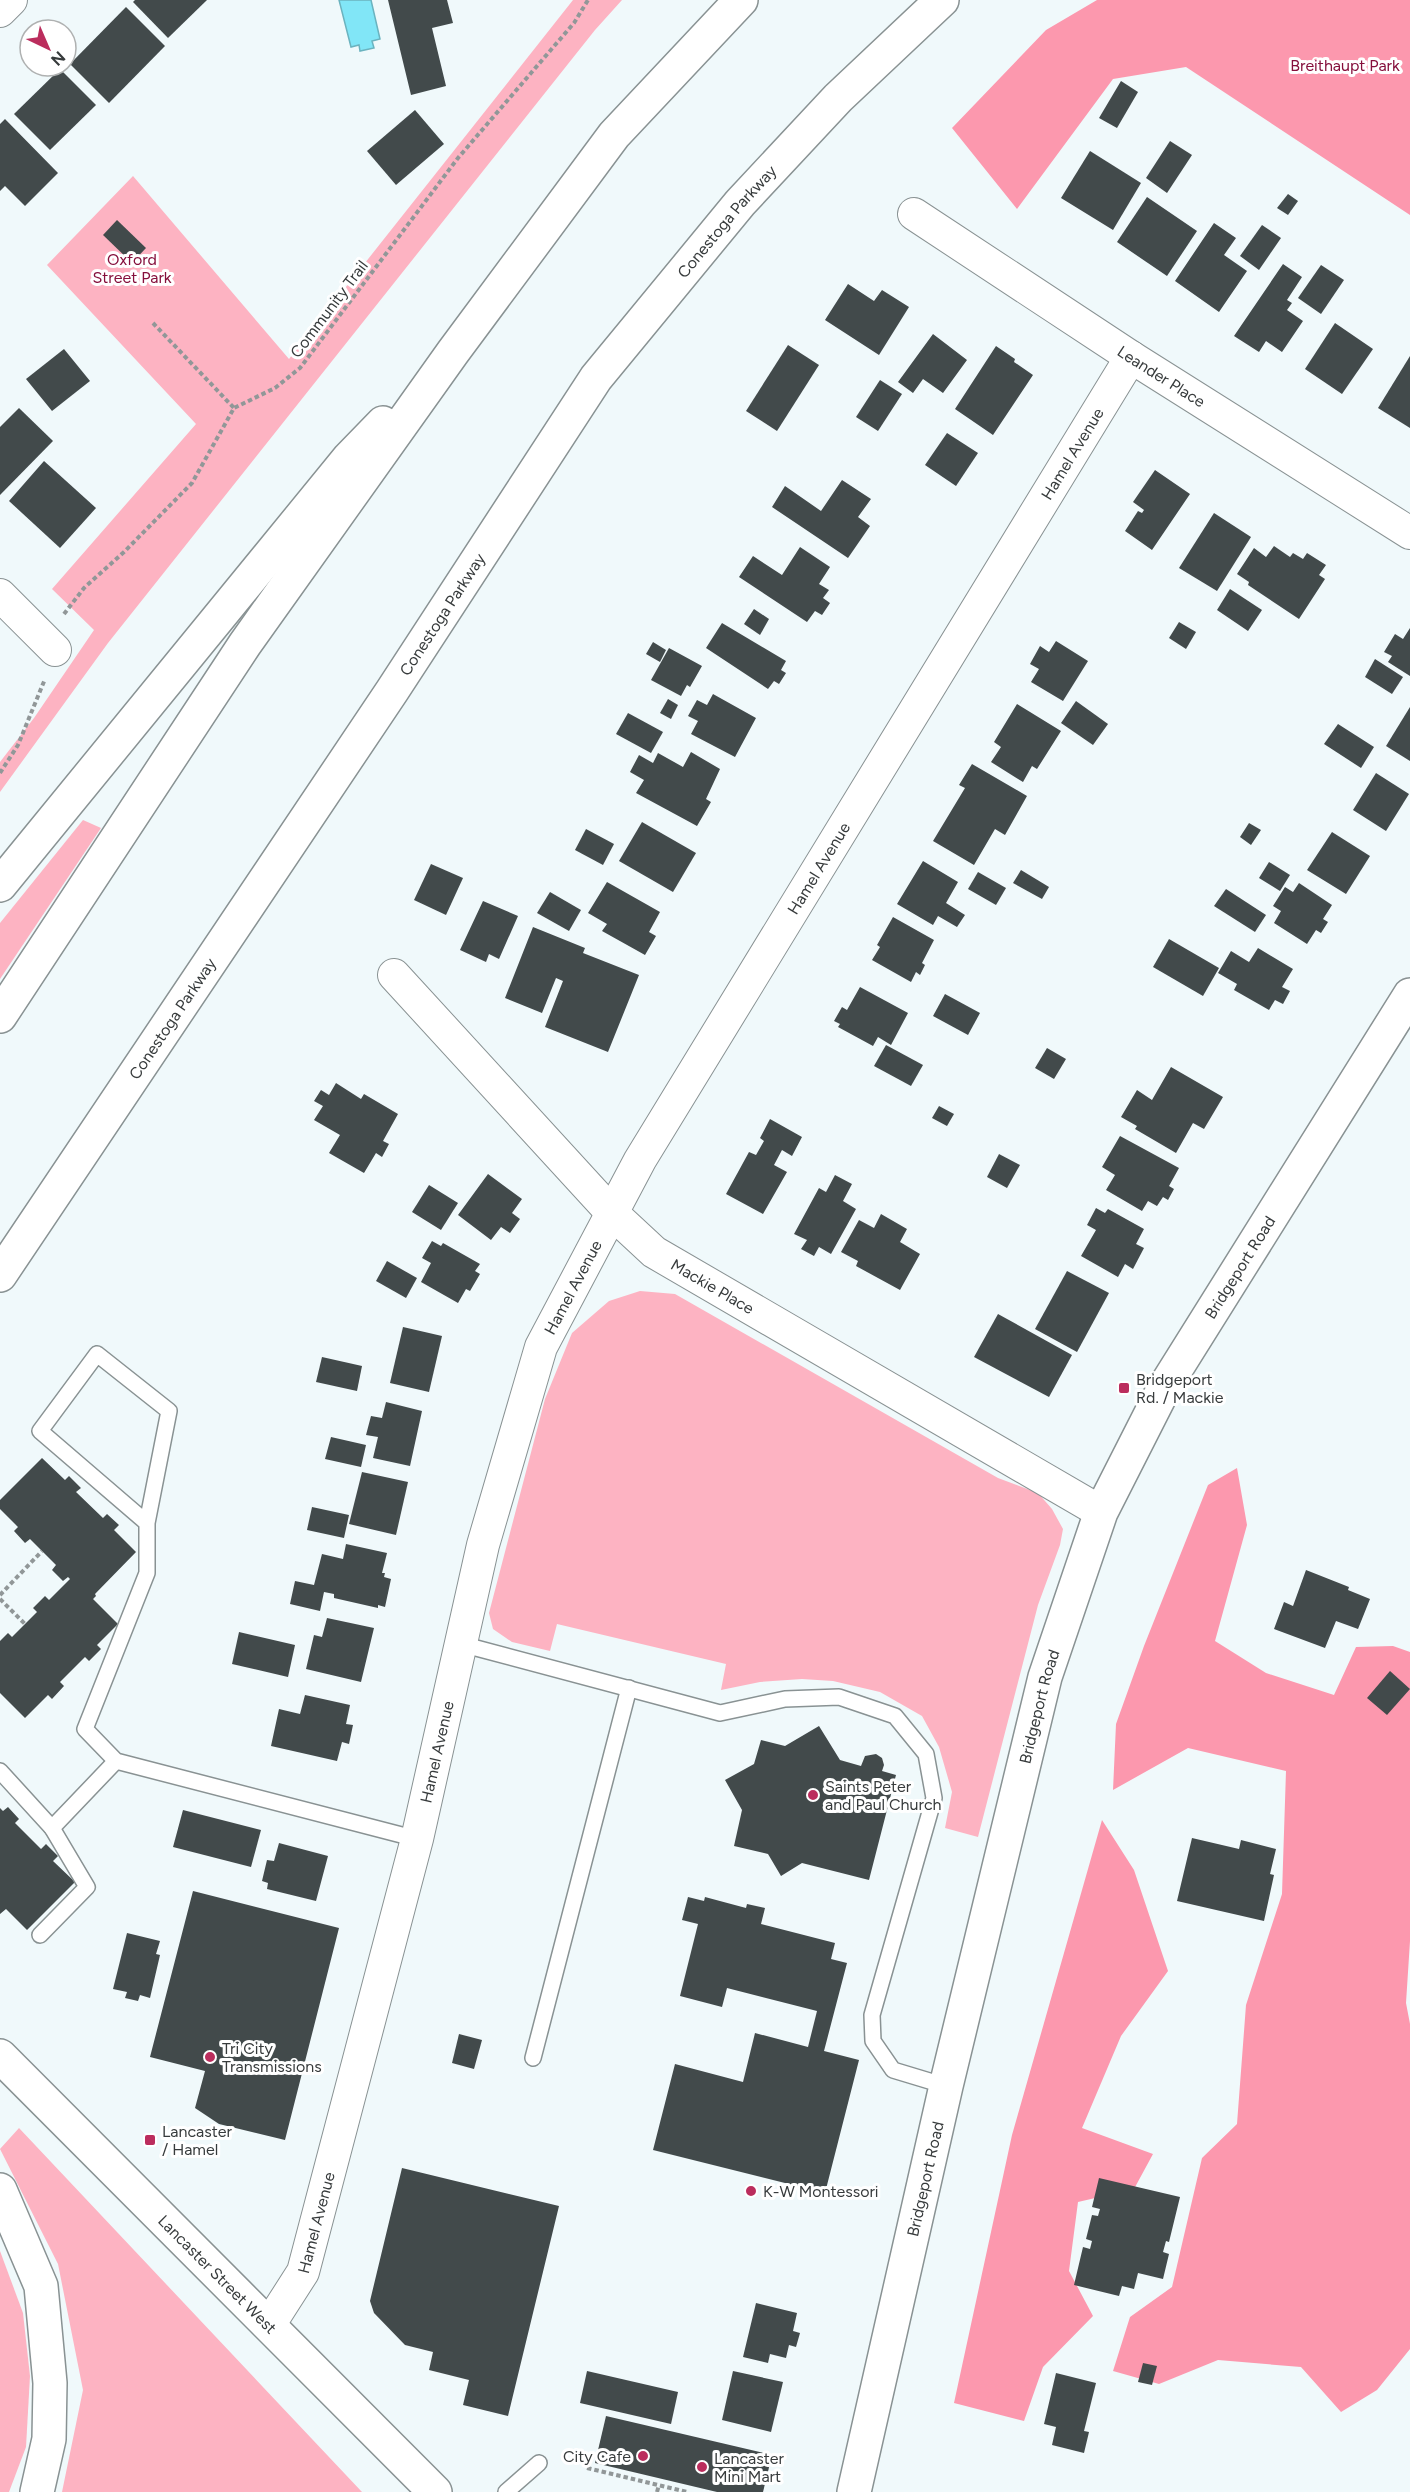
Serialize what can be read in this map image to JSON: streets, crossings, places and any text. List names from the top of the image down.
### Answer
{
  "streets": {
    "main road": ["Conestoga Parkway", "Bridgeport Road", "Lancaster Street West"],
    "street": ["Leander Place", "Hamel Avenue", "Mackie Place"],
    "path": ["Community Trail"]
  },
  "crossings": [
    ["Leander Place", "Hamel Avenue"],
    ["Hamel Avenue", "Mackie Place"],
    ["Hamel Avenue", "Lancaster Street West"],
    ["Bridgeport Road", "Mackie Place"]
  ],
  "parks": ["Breithaupt Park", "Oxford Street Park"],
  "places": {
    "transit": ["Bridgeport Rd. / Mackie", "Lancaster / Hamel"],
    "other": [
      "Saints Peter and Paul Church",
      "Tri City Transmissions",
      "K-W Montessori",
      "City Cafe",
      "Lancaster Mini Mart"
    ]
  },
  "north": "bottom right"
}
